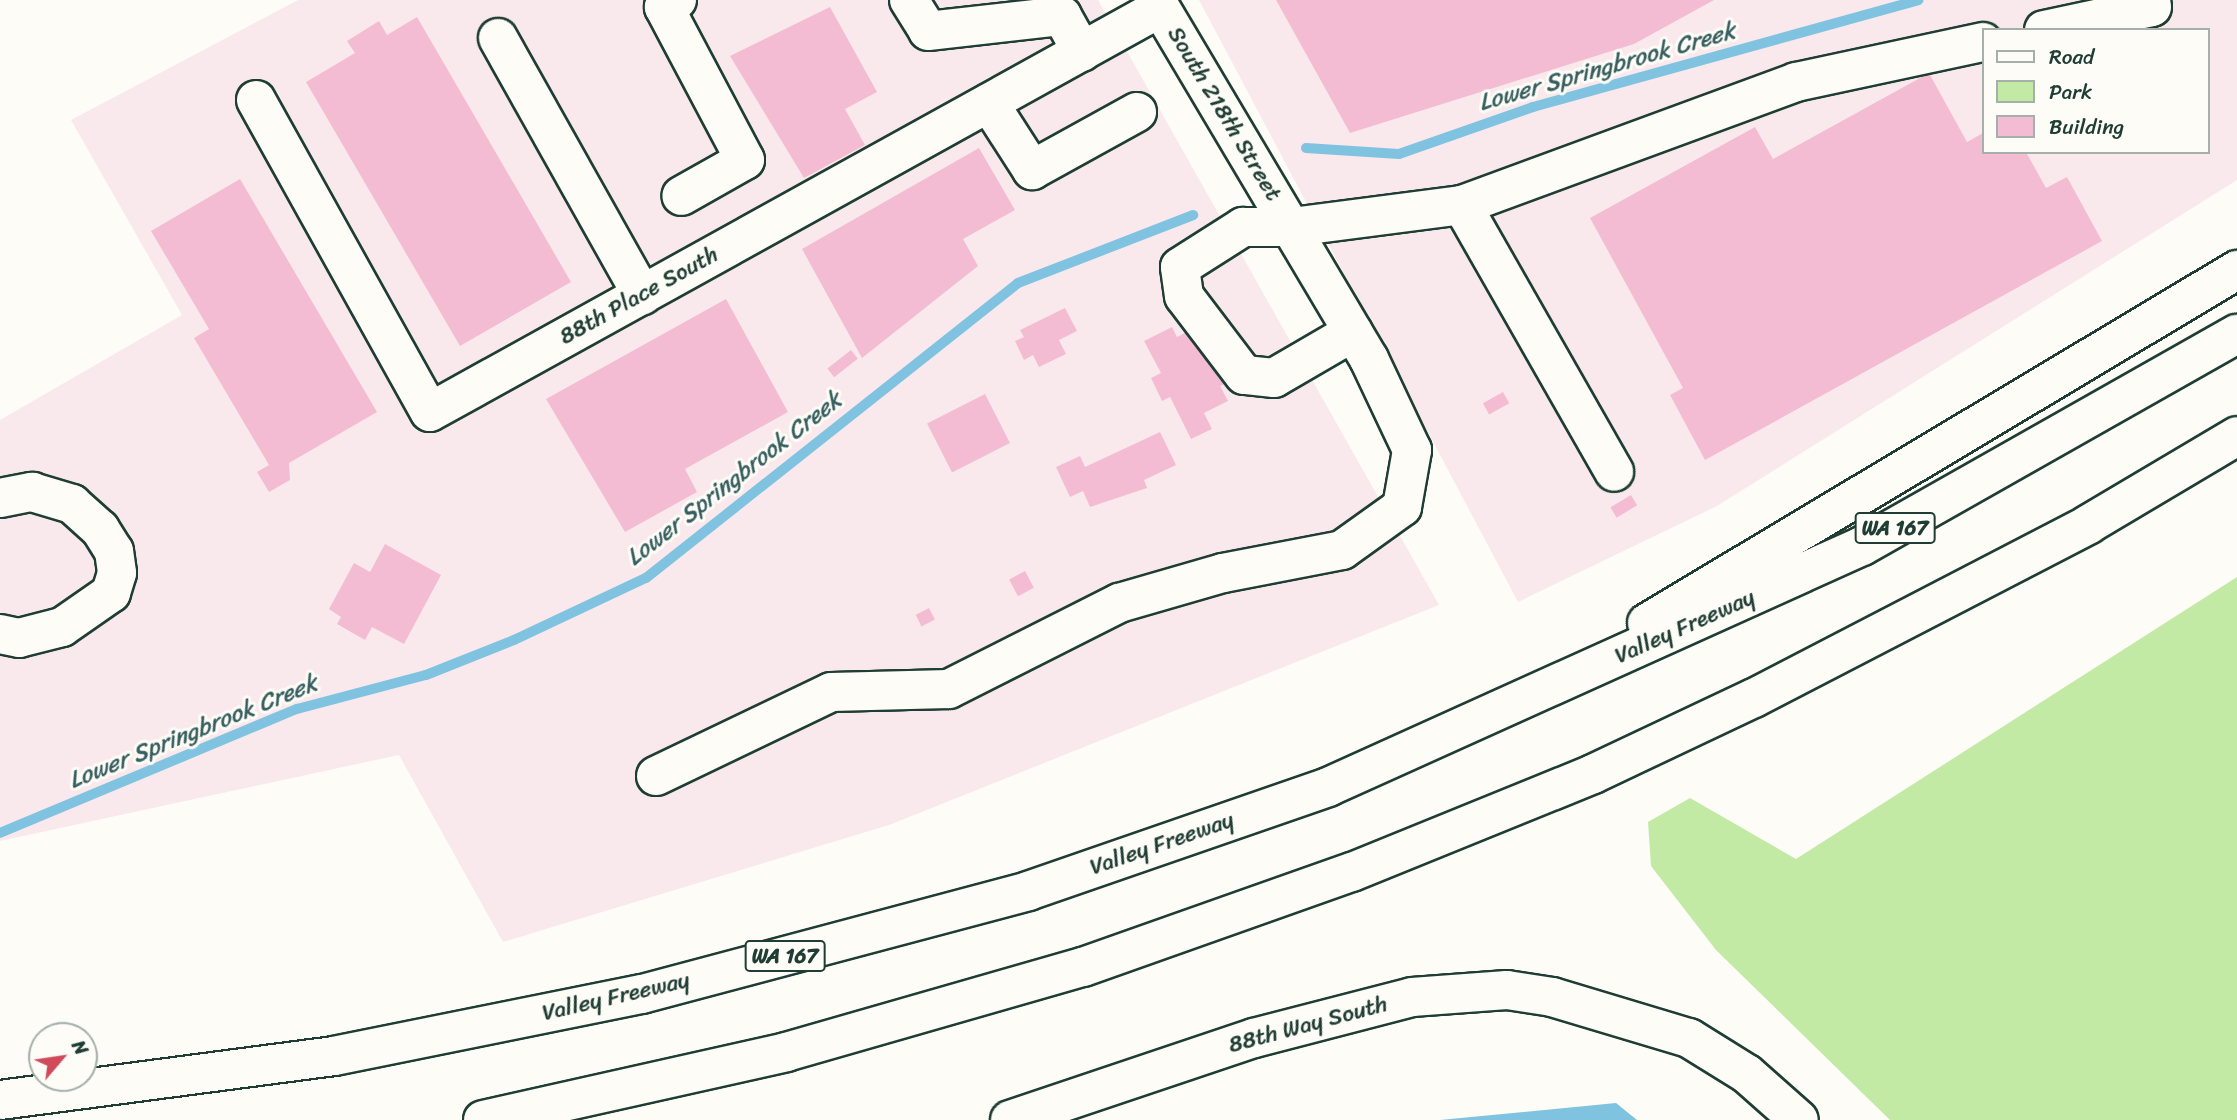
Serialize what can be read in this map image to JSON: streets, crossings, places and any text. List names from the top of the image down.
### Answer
{
  "streets": {
    "main road": [
      "South 218th Street",
      "88th Place South",
      "WA 167",
      "Valley Freeway",
      "88th Way South"
    ]
  },
  "crossings": [
    ["South 218th Street", "88th Place South"]
  ],
  "water": ["Lower Springbrook Creek"],
  "legend": ["Road", "Park", "Building"],
  "north": "top right"
}
